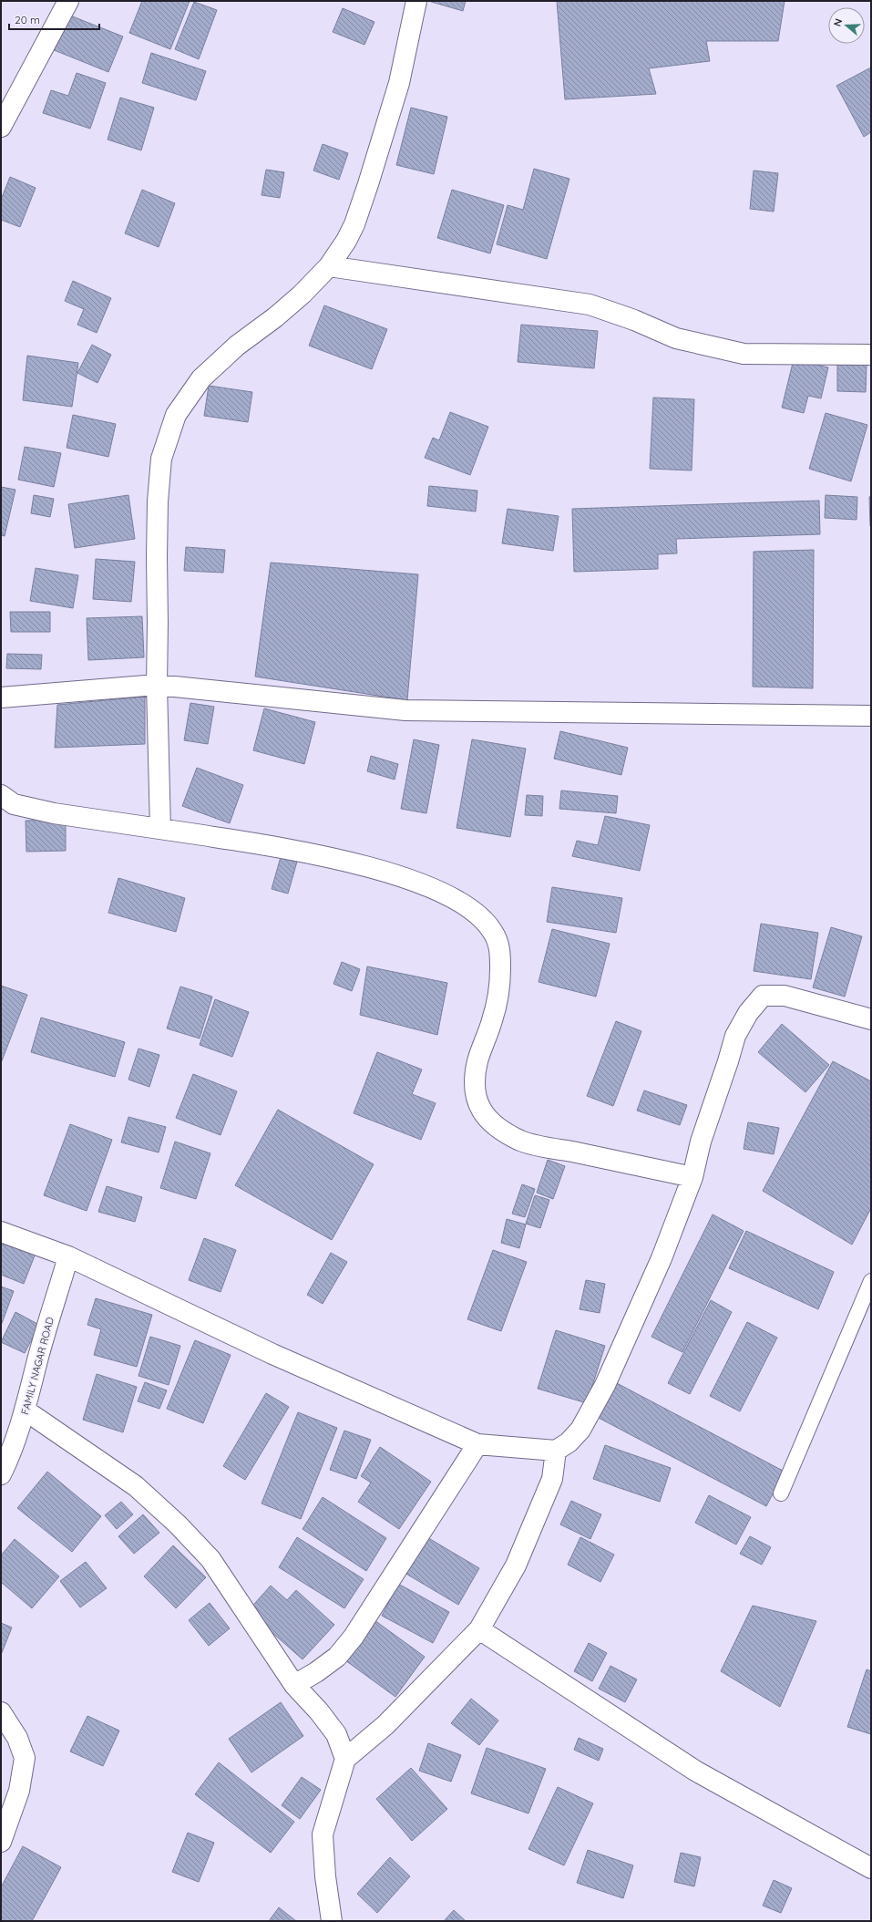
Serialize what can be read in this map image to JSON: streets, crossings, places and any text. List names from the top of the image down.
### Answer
{
  "streets": {
    "street": ["FAMILY NAGAR ROAD"]
  },
  "scale_bar": "20 m",
  "north": "left"
}
